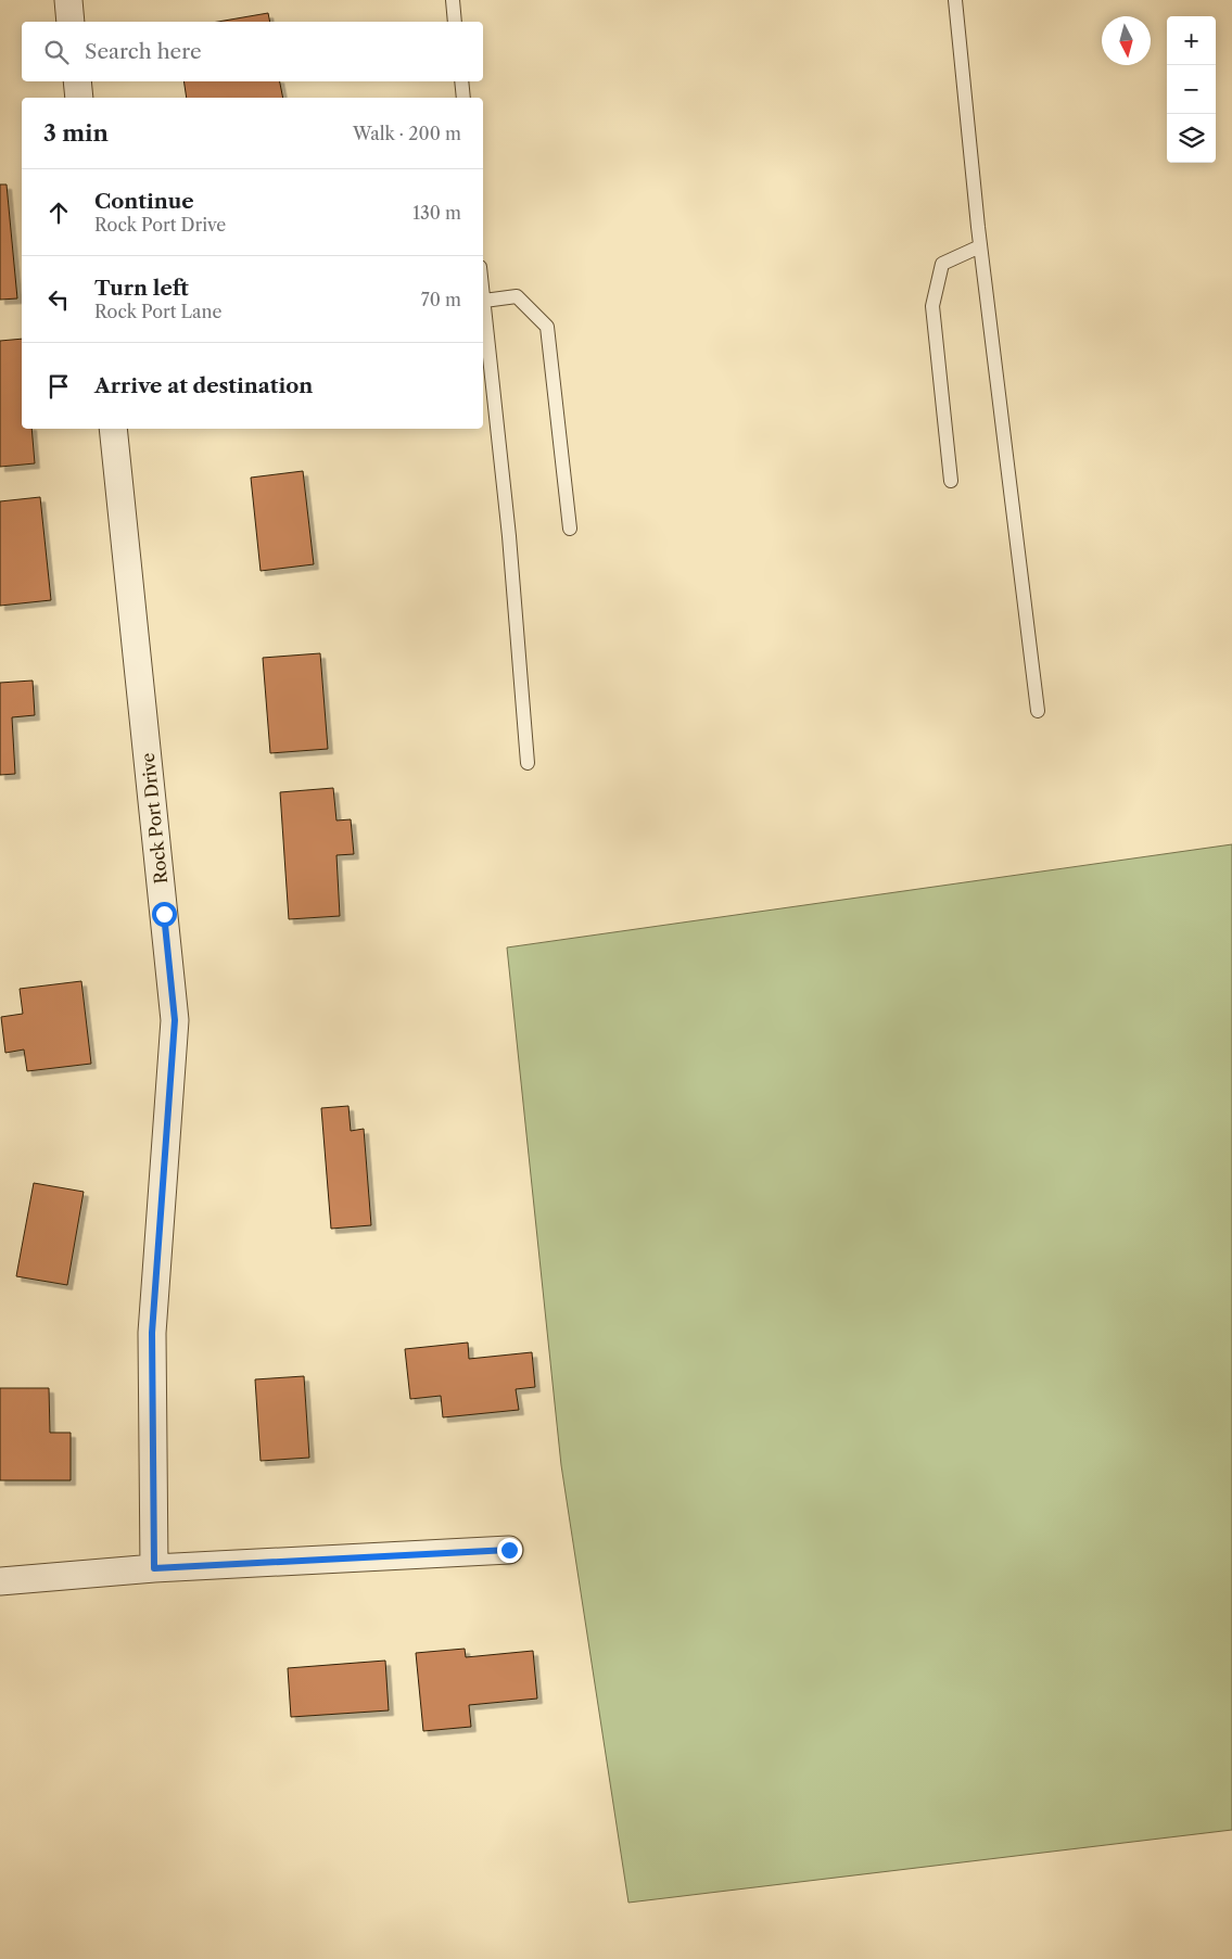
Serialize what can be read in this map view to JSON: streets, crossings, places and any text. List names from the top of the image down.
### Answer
{
  "streets": {
    "street": ["Rock Port Drive"]
  },
  "north": "bottom",
  "page": {
    "map_buttons": ["+", "−"],
    "search": "Search here",
    "heading": ["3 min", "Walk · 200 m"],
    "list": [
      ["Continue", "Rock Port Drive", "130 m"],
      ["Turn left", "Rock Port Lane", "70 m"],
      "Arrive at destination"
    ]
  }
}
